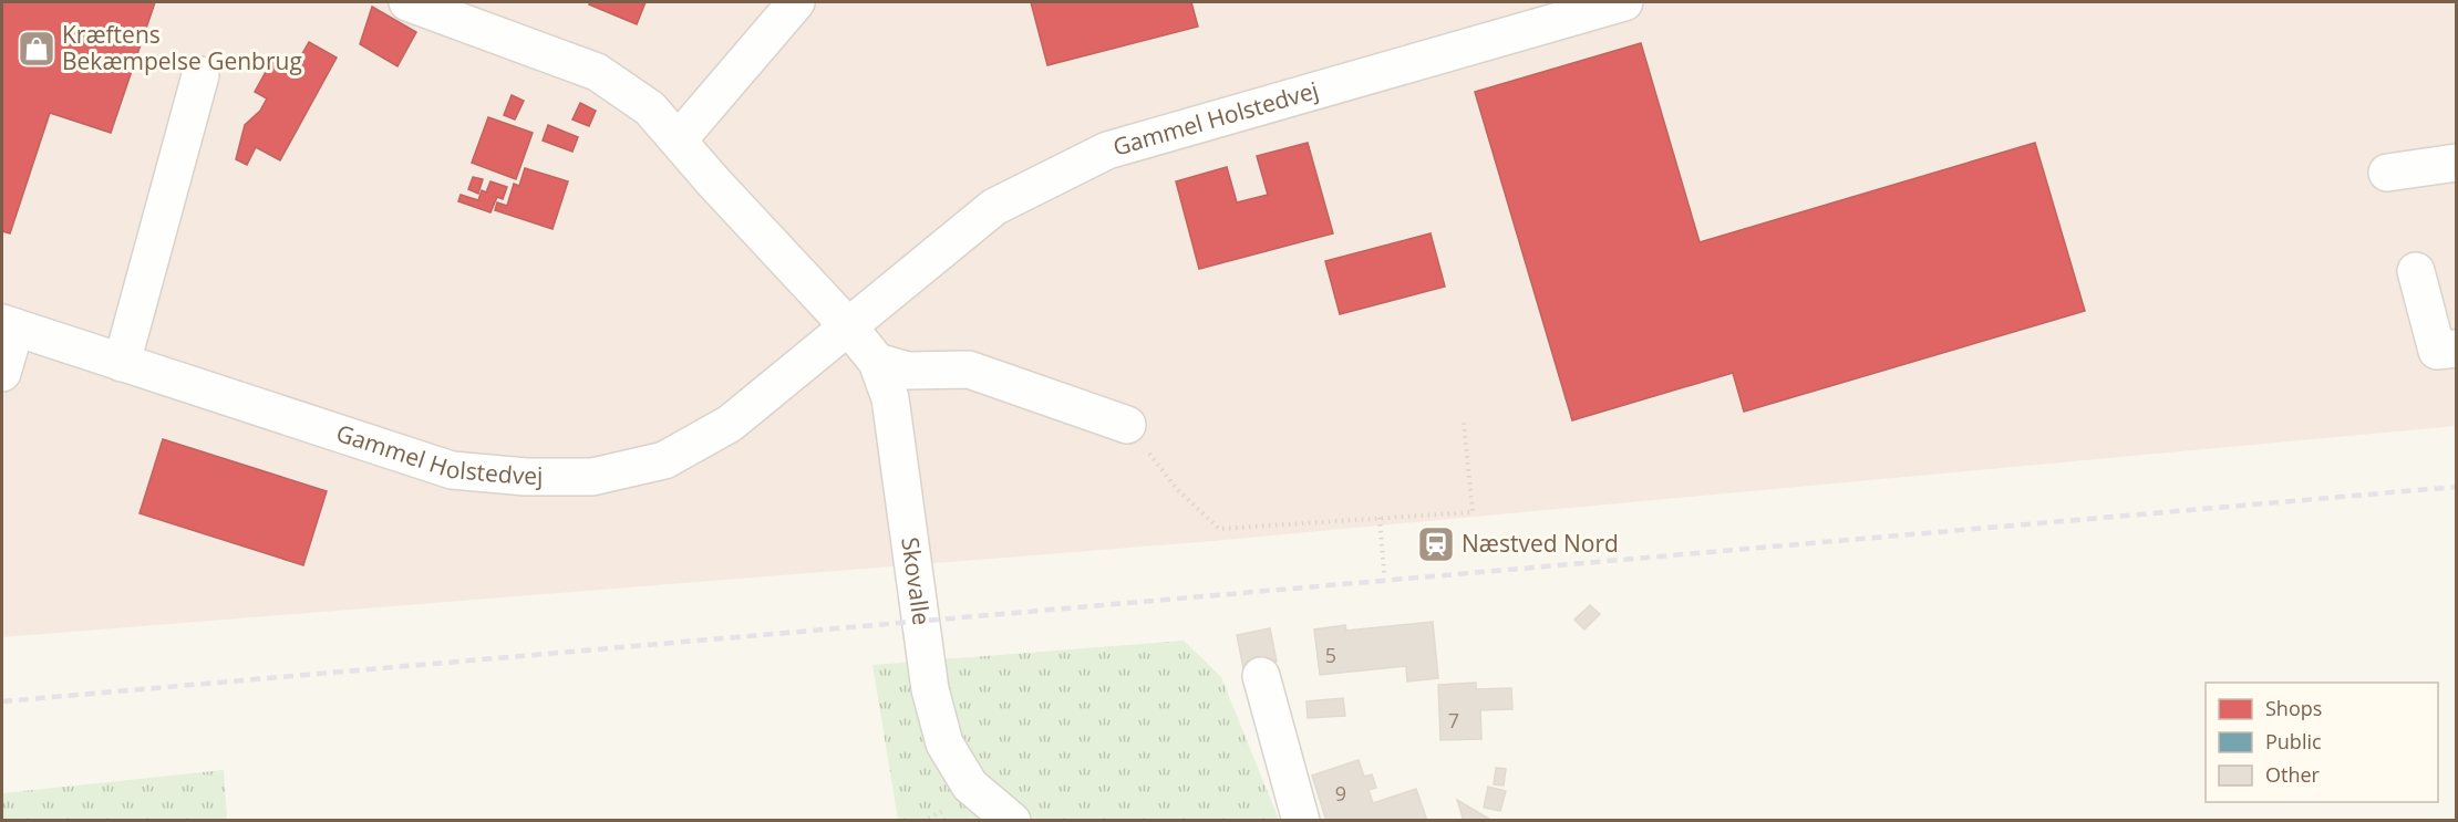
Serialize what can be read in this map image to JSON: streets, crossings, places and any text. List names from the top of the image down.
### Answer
{
  "streets": {
    "street": ["Gammel Holstedvej", "Skovalle"]
  },
  "crossings": [
    ["Gammel Holstedvej", "Skovalle"]
  ],
  "places": {
    "shop": ["Kræftens Bekæmpelse Genbrug"],
    "station": ["Næstved Nord"]
  },
  "house_numbers": ["5", "7", "9"],
  "legend": ["Shops", "Public", "Other"]
}
